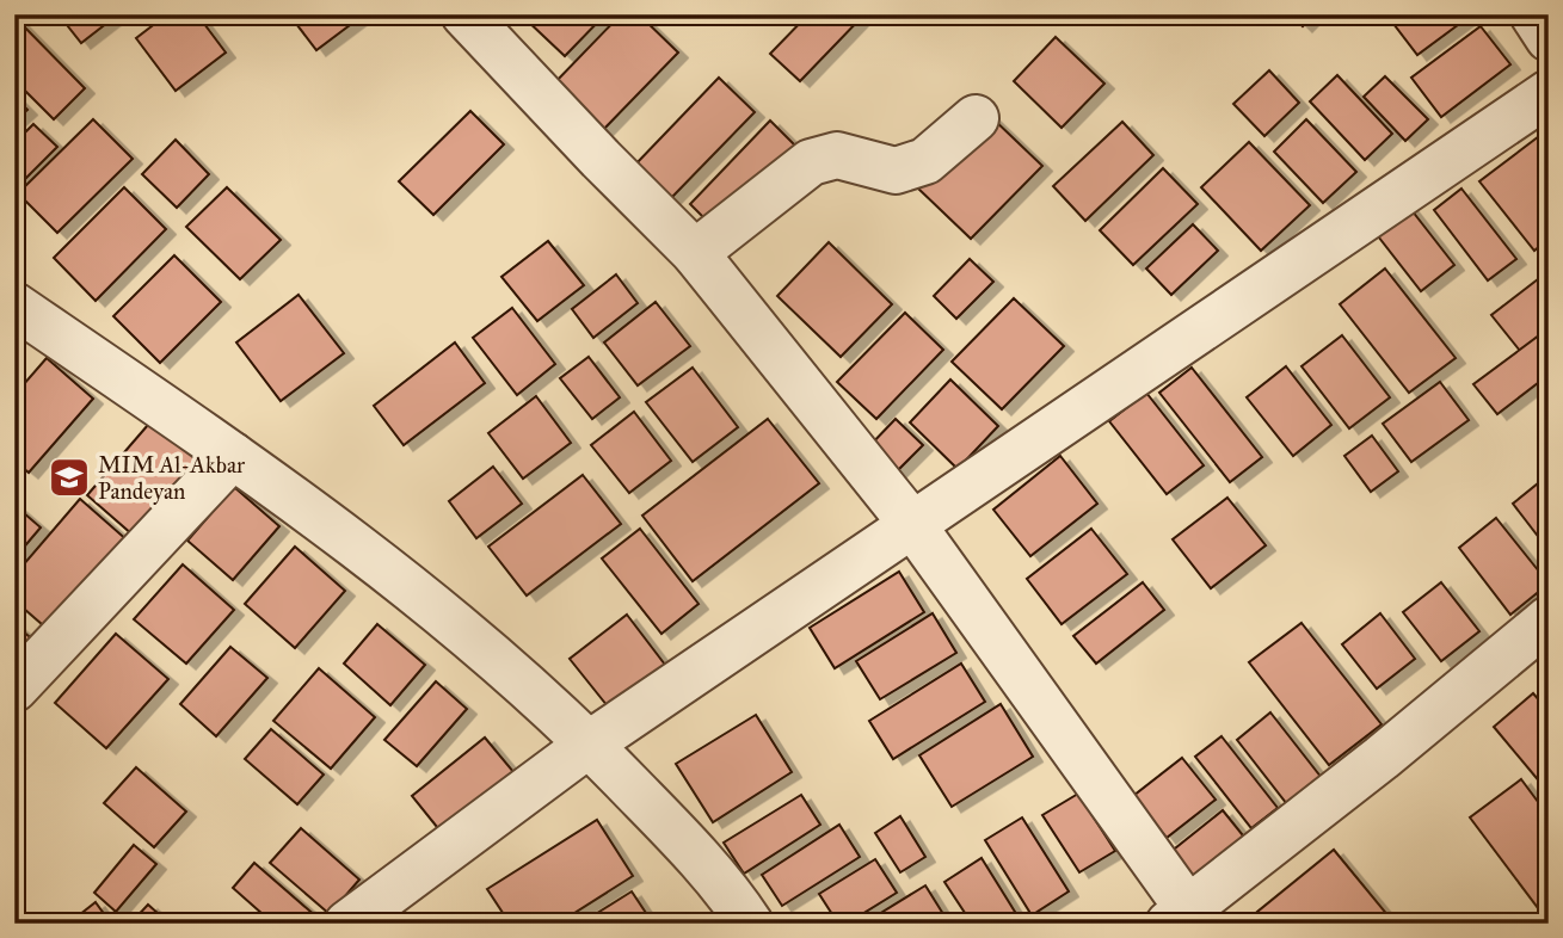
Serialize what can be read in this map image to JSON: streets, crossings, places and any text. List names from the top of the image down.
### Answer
{
  "places": {
    "school or university": ["MIM Al-Akbar Pandeyan"]
  }
}
